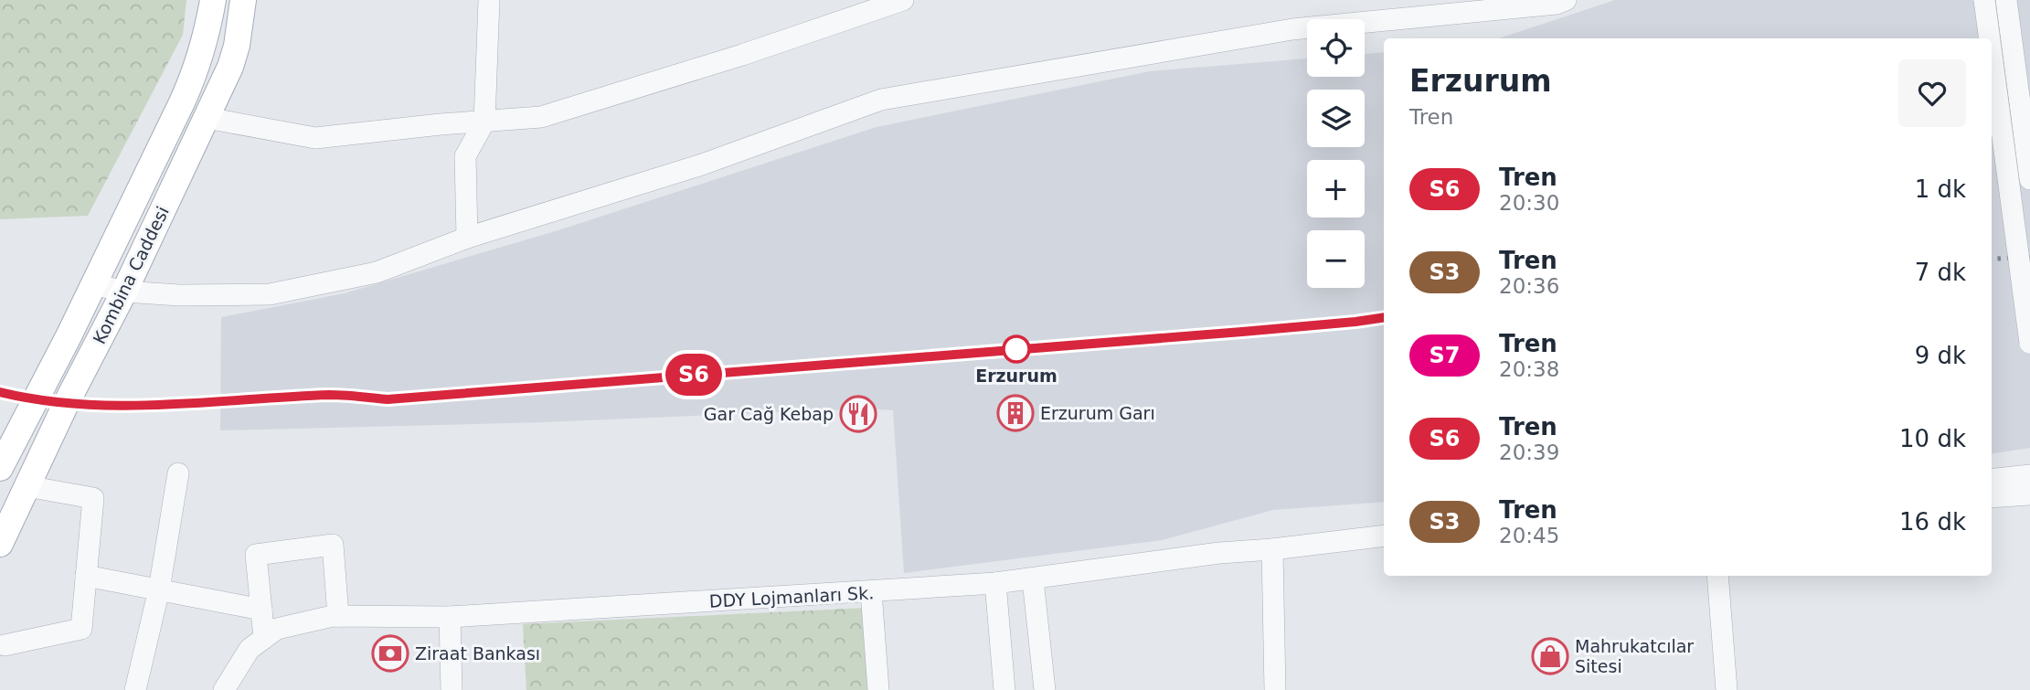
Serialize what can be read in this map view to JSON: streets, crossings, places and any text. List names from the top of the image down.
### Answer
{
  "streets": {
    "main road": ["Kombina Caddesi"],
    "street": ["DDY Lojmanları Sk."]
  },
  "places": {
    "other": ["Erzurum"],
    "building": ["Erzurum Garı"],
    "restaurant": ["Gar Cağ Kebap"],
    "bank": ["Ziraat Bankası"],
    "shop": ["Mahrukatcılar Sitesi"]
  },
  "page": {
    "on_map": "S6",
    "map_buttons": ["+", "−"],
    "heading": ["Erzurum", "Tren"],
    "list": [
      {
        "mark": "S6",
        "name": "Tren",
        "note": "20:30",
        "value": "1 dk"
      },
      {
        "mark": "S3",
        "name": "Tren",
        "note": "20:36",
        "value": "7 dk"
      },
      {
        "mark": "S7",
        "name": "Tren",
        "note": "20:38",
        "value": "9 dk"
      },
      {
        "mark": "S6",
        "name": "Tren",
        "note": "20:39",
        "value": "10 dk"
      },
      {
        "mark": "S3",
        "name": "Tren",
        "note": "20:45",
        "value": "16 dk"
      }
    ]
  }
}
